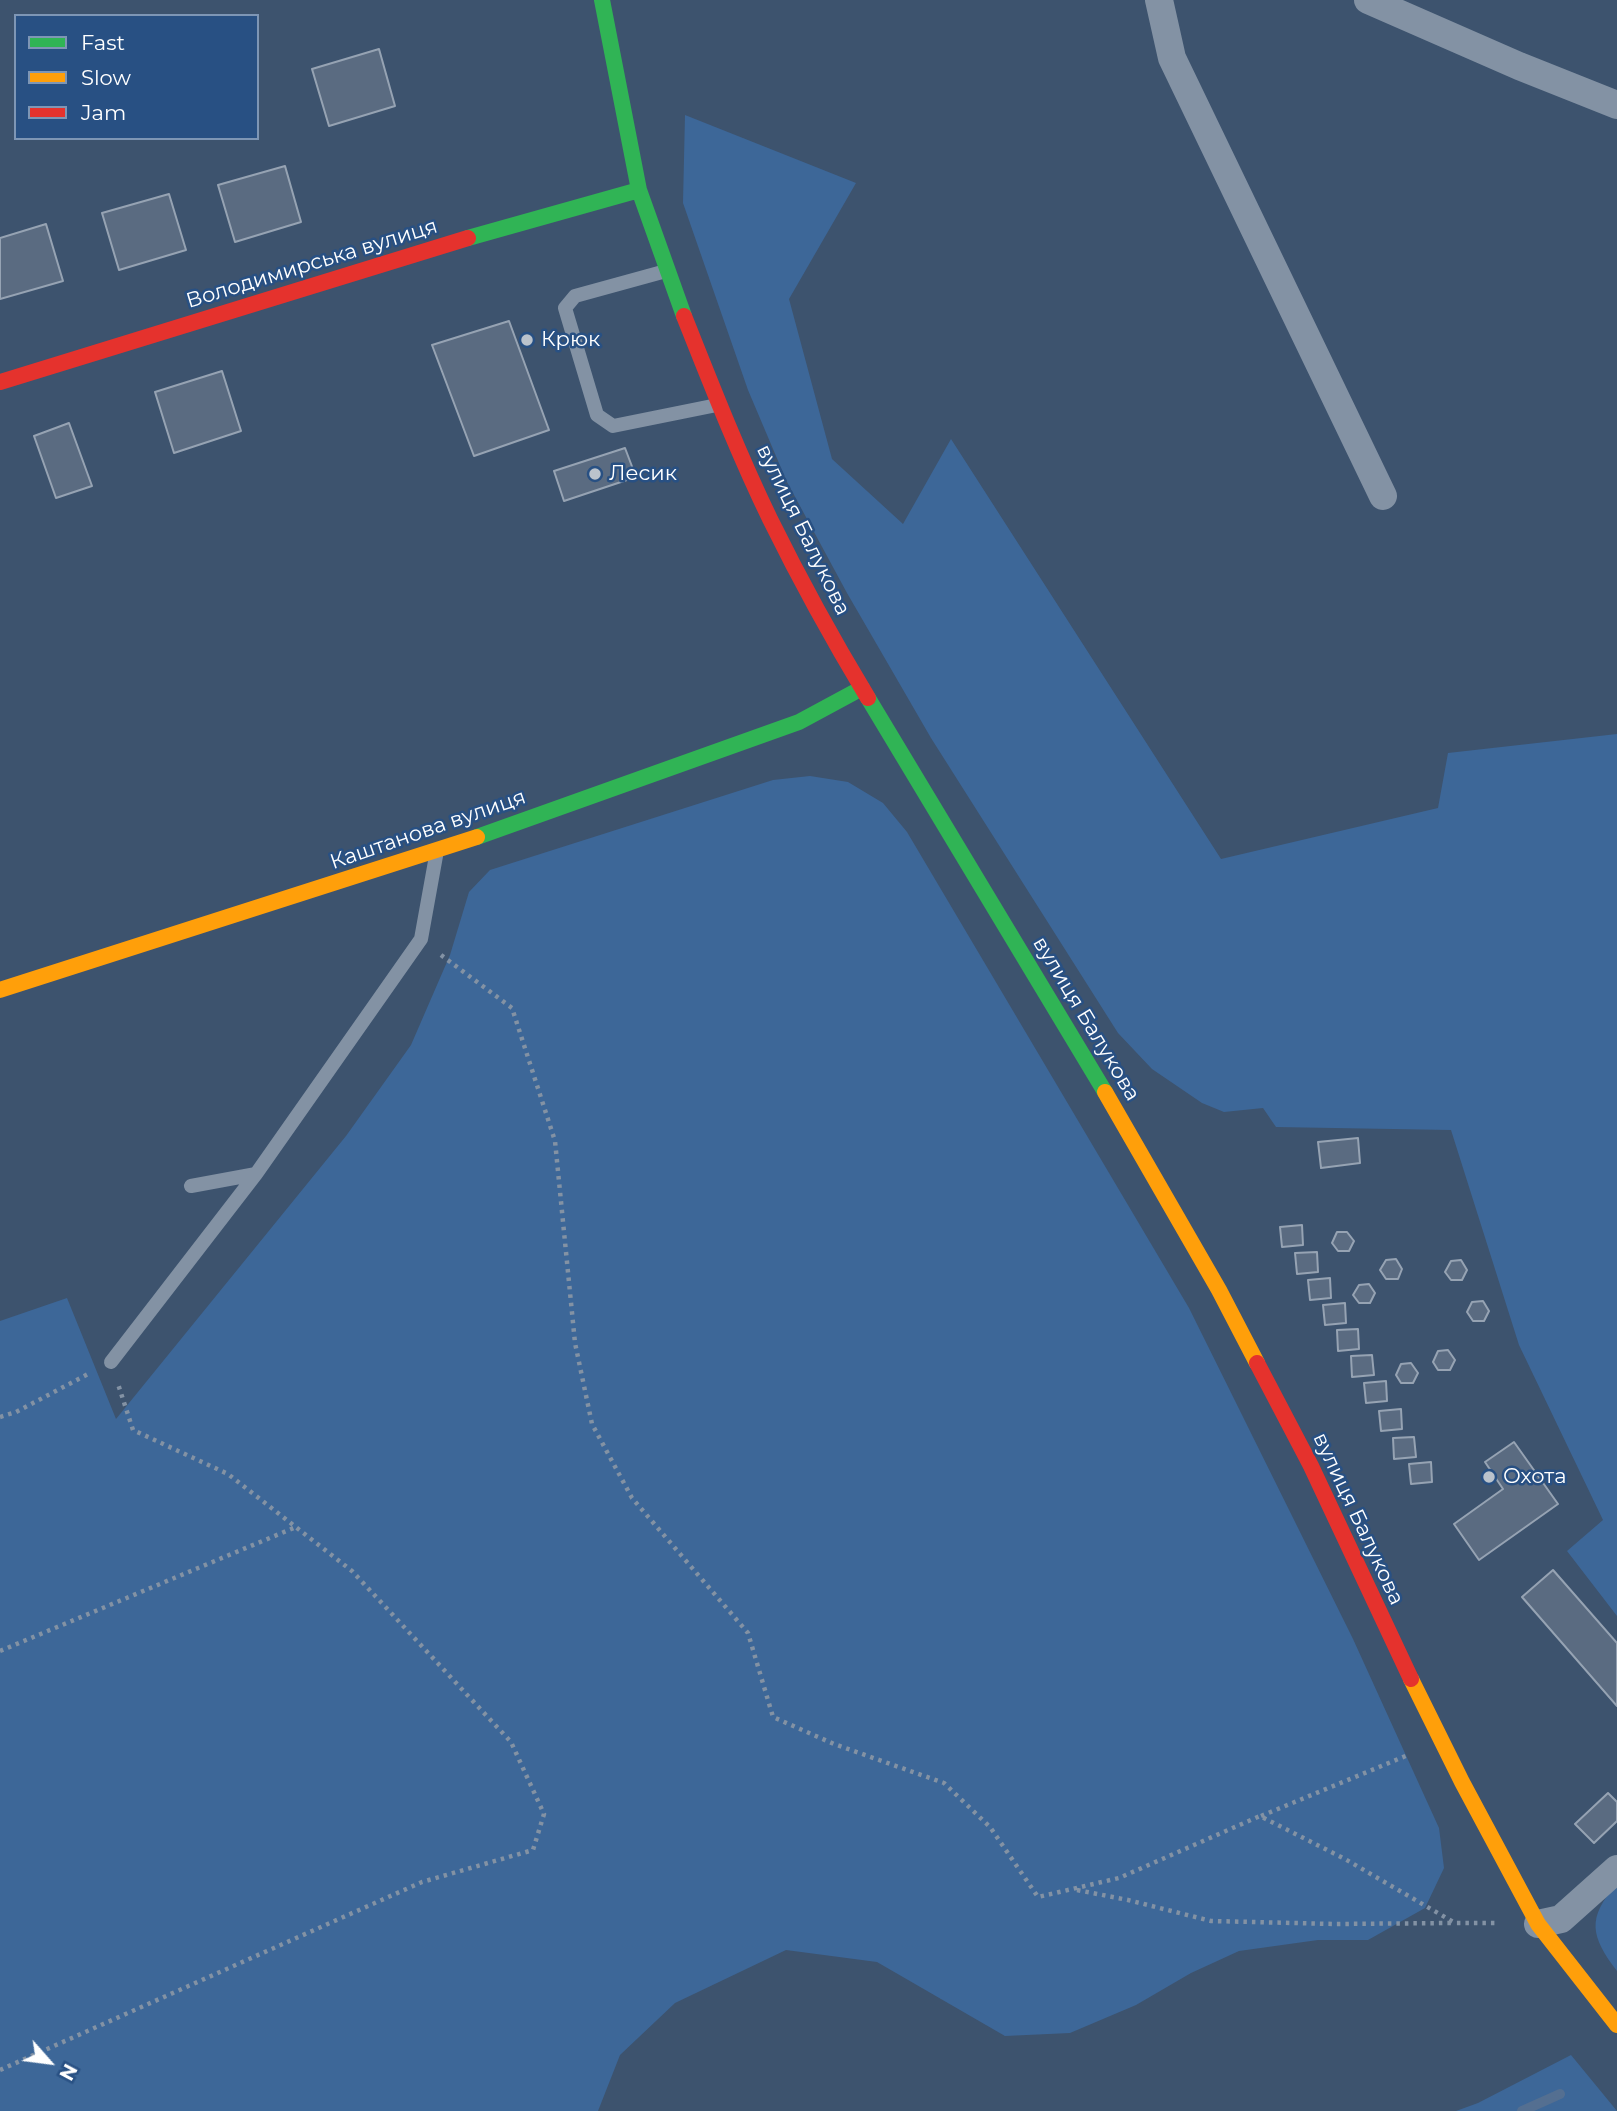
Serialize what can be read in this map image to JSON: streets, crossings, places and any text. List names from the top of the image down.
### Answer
{
  "streets": {
    "main road": ["Володимирська вулиця", "вулиця Балукова", "Каштанова вулиця"]
  },
  "crossings": [
    ["Володимирська вулиця", "вулиця Балукова"],
    ["вулиця Балукова", "Каштанова вулиця"]
  ],
  "places": ["Крюк", "Лесик", "Охота"],
  "legend": ["Fast", "Slow", "Jam"],
  "north": "bottom right"
}
